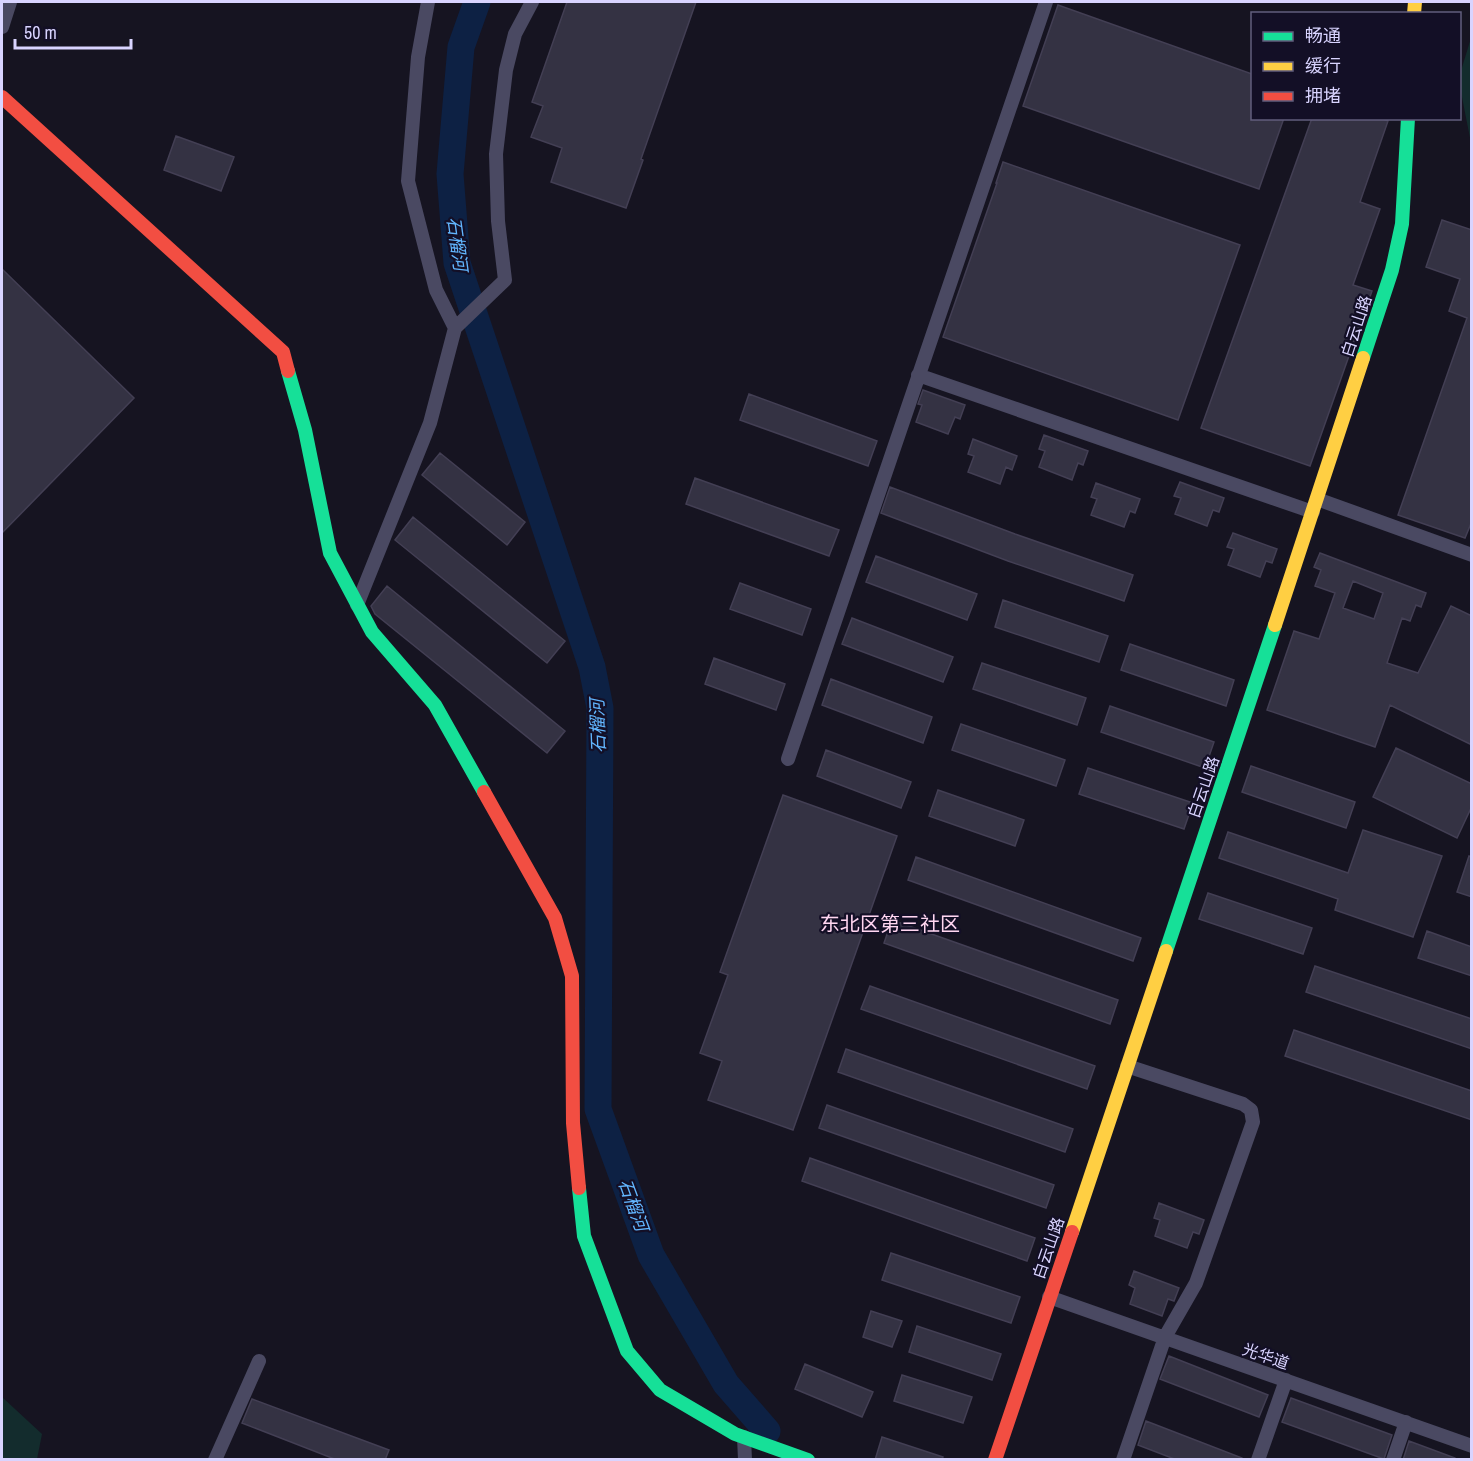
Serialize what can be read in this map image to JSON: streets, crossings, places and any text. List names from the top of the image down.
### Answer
{
  "streets": {
    "street": ["白云山路", "光华道"]
  },
  "crossings": [
    ["白云山路", "光华道"]
  ],
  "districts": ["东北区第三社区"],
  "water": ["石榴河"],
  "legend": ["畅通", "缓行", "拥堵"],
  "scale_bar": "50 m"
}
